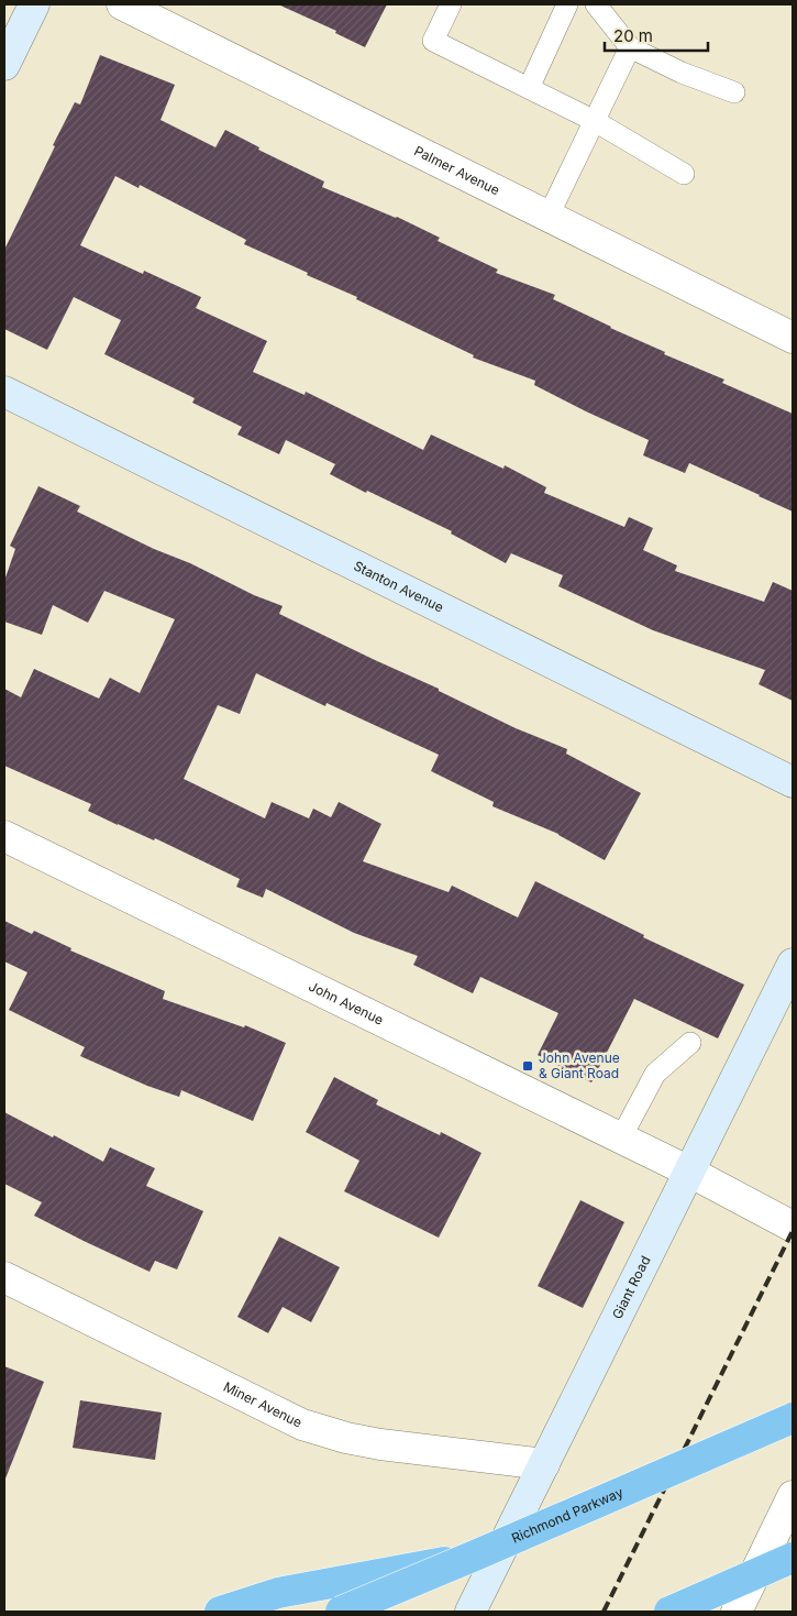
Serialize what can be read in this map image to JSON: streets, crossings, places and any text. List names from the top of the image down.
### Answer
{
  "streets": {
    "highway": ["Richmond Parkway"],
    "street": [
      "Palmer Avenue",
      "Stanton Avenue",
      "John Avenue",
      "Giant Road",
      "Miner Avenue"
    ]
  },
  "crossings": [
    ["John Avenue", "Giant Road"],
    ["Giant Road", "Miner Avenue"]
  ],
  "places": {
    "transit": ["John Avenue & Giant Road"]
  },
  "scale_bar": "20 m"
}
